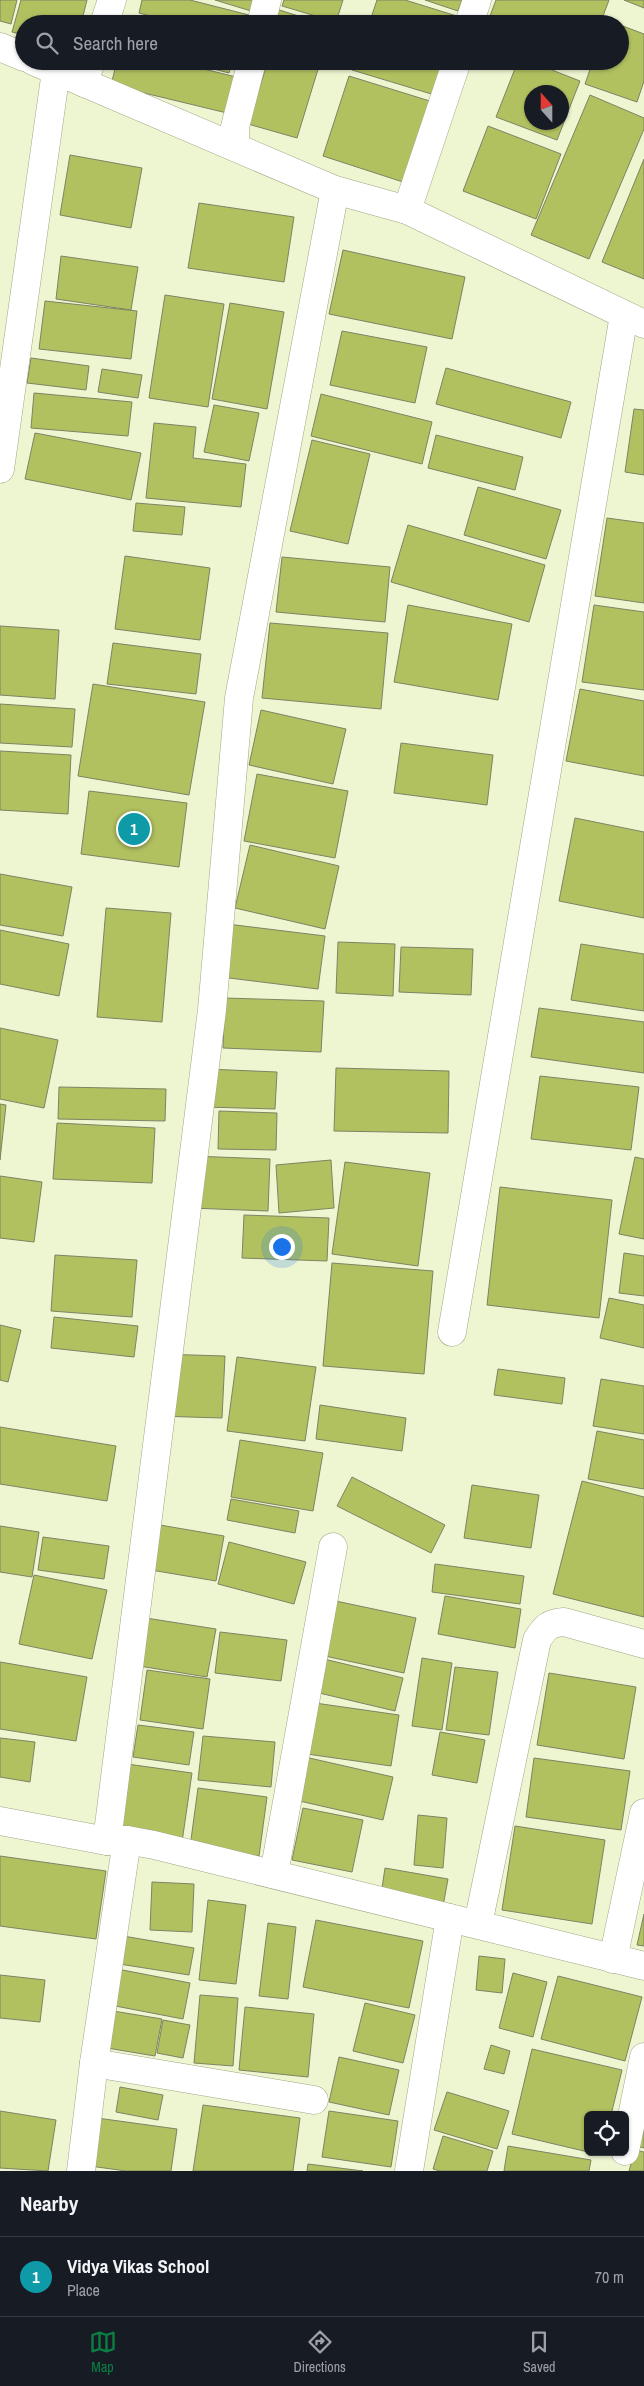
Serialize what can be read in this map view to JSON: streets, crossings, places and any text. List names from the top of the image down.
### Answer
{
  "north": "top",
  "page": {
    "search": "Search here",
    "pins": "1",
    "heading": "Nearby",
    "list": [
      {
        "mark": "1",
        "name": "Vidya Vikas School",
        "note": "Place",
        "value": "70 m"
      }
    ],
    "nav": ["Map", "Directions", "Saved"]
  }
}
